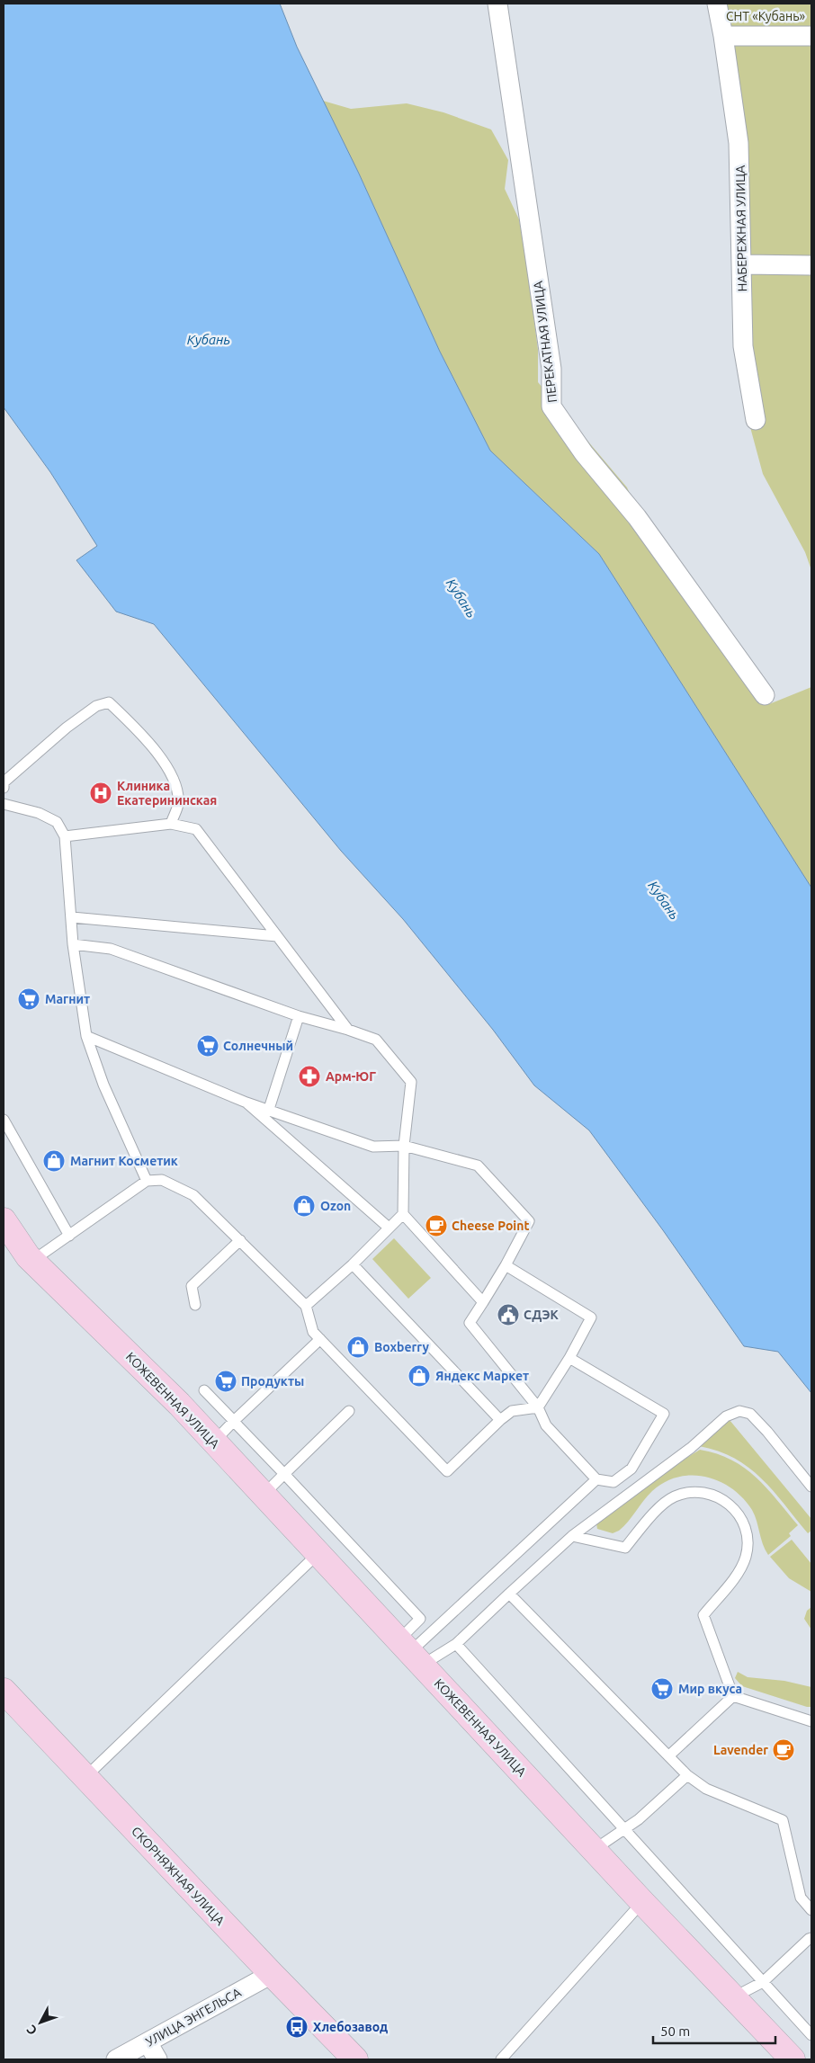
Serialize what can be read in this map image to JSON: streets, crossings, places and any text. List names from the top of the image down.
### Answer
{
  "streets": {
    "main road": ["КОЖЕВЕННАЯ УЛИЦА", "СКОРНЯЖНАЯ УЛИЦА"],
    "street": ["НАБЕРЕЖНАЯ УЛИЦА", "ПЕРЕКАТНАЯ УЛИЦА", "УЛИЦА ЭНГЕЛЬСА"]
  },
  "crossings": [
    ["СКОРНЯЖНАЯ УЛИЦА", "УЛИЦА ЭНГЕЛЬСА"]
  ],
  "water": ["Кубань"],
  "parks": ["СНТ «Кубань»"],
  "places": {
    "hospital": ["Клиника Екатерининская"],
    "supermarket": [
      "Магнит",
      "Солнечный",
      "Продукты",
      "Мир вкуса"
    ],
    "pharmacy": ["Арм-ЮГ"],
    "shop": [
      "Магнит Косметик",
      "Ozon",
      "Boxberry",
      "Яндекс Маркет"
    ],
    "cafe": ["Cheese Point", "Lavender"],
    "public building": ["СДЭК"],
    "bus stop": ["Хлебозавод"]
  },
  "scale_bar": "50 m",
  "north": "bottom left"
}
